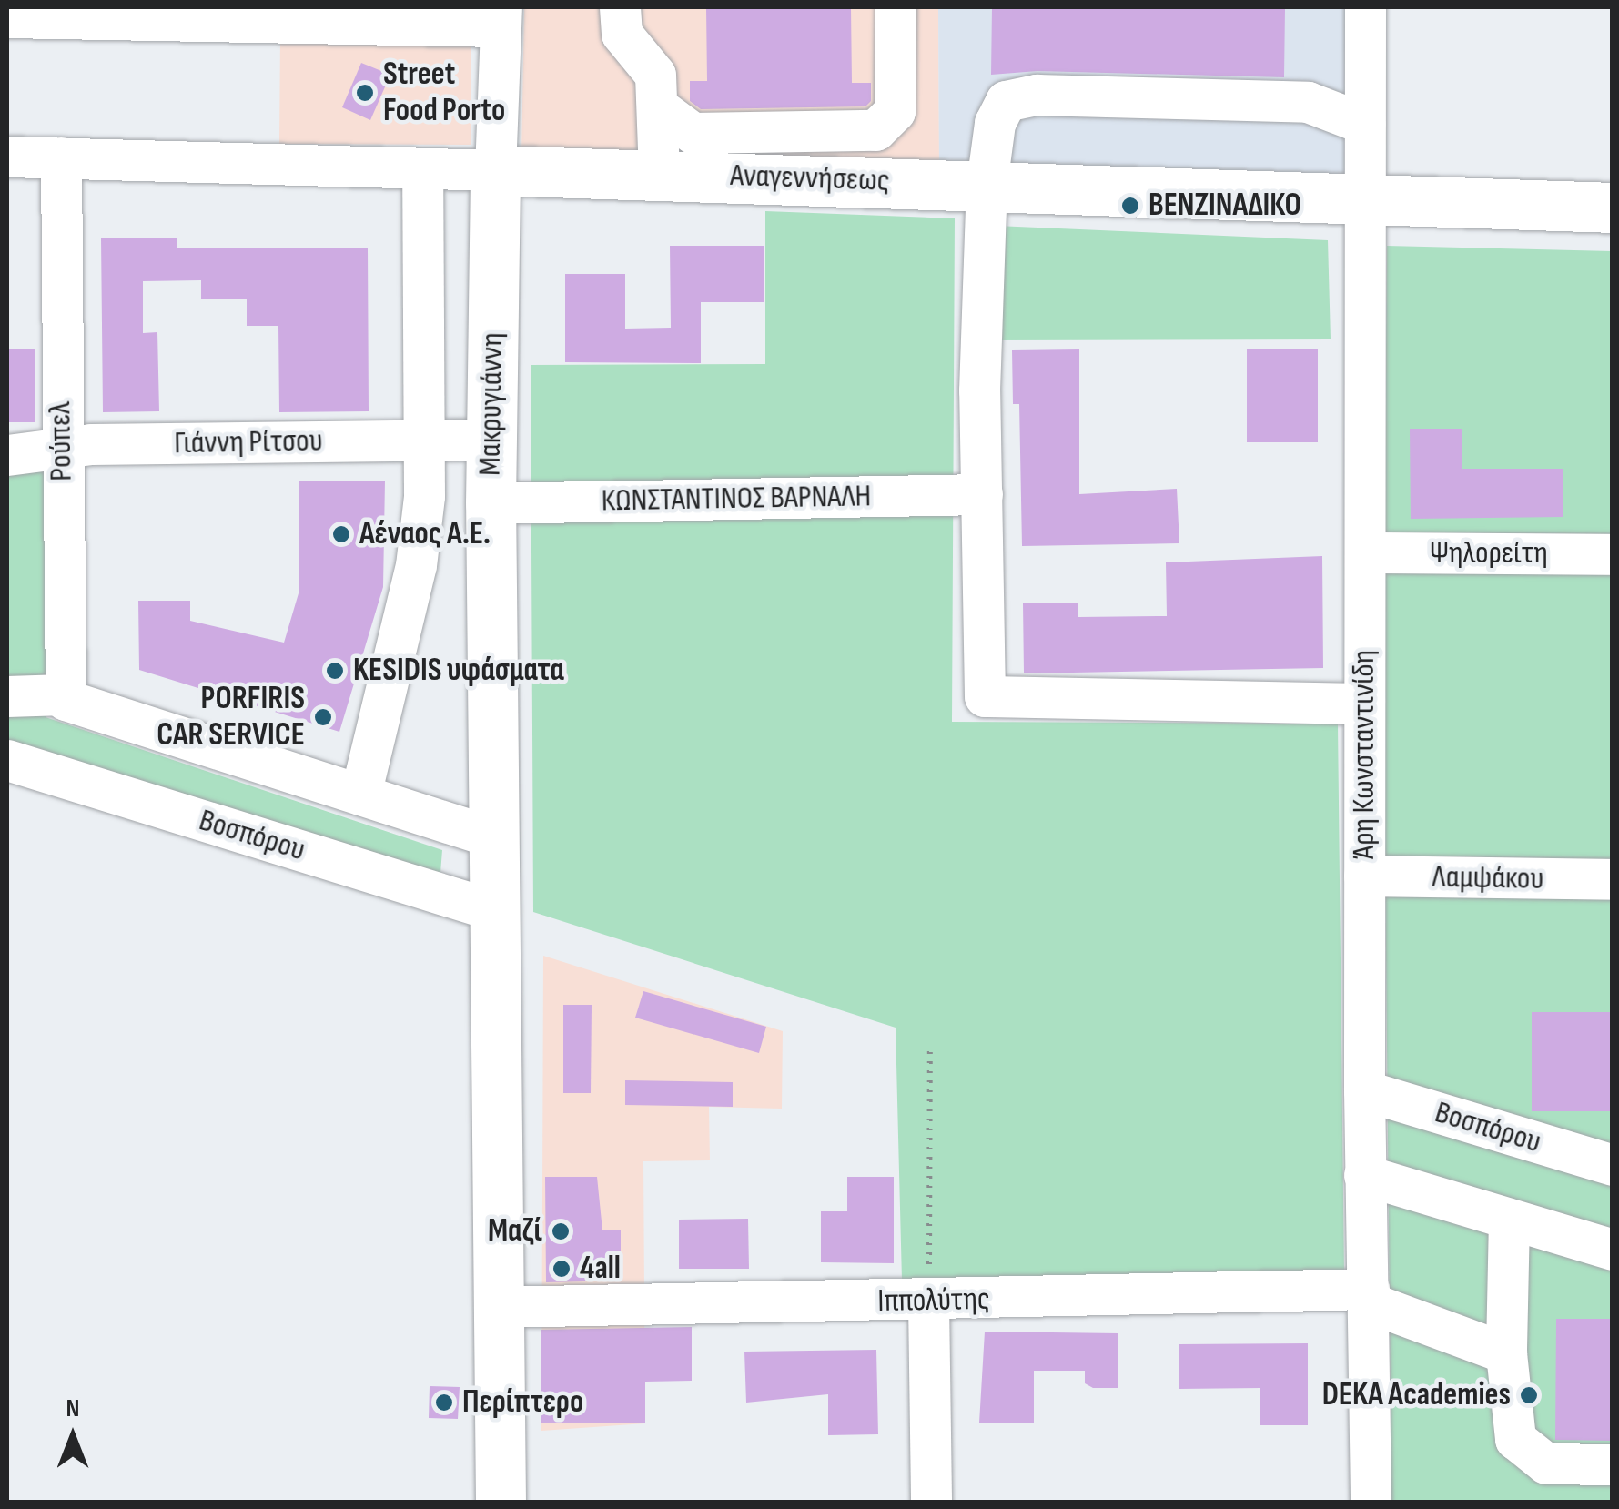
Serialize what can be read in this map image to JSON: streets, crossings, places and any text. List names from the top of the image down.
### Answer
{
  "streets": {
    "main road": ["Αναγεννήσεως", "Μακρυγιάννη"],
    "street": [
      "Ρούπελ",
      "Γιάννη Ρίτσου",
      "ΚΩΝΣΤΑΝΤΙΝΟΣ ΒΑΡΝΑΛΗ",
      "Ψηλορείτη",
      "Άρη Κωνσταντινίδη",
      "Βοσπόρου",
      "Λαμψάκου",
      "Ιππολύτης"
    ]
  },
  "crossings": [
    ["Αναγεννήσεως", "Μακρυγιάννη"],
    ["Αναγεννήσεως", "Ρούπελ"],
    ["Αναγεννήσεως", "Άρη Κωνσταντινίδη"],
    ["Μακρυγιάννη", "Γιάννη Ρίτσου"],
    ["Μακρυγιάννη", "ΚΩΝΣΤΑΝΤΙΝΟΣ ΒΑΡΝΑΛΗ"],
    ["Μακρυγιάννη", "Βοσπόρου"],
    ["Μακρυγιάννη", "Ιππολύτης"],
    ["Ρούπελ", "Γιάννη Ρίτσου"],
    ["Ψηλορείτη", "Άρη Κωνσταντινίδη"],
    ["Άρη Κωνσταντινίδη", "Βοσπόρου"],
    ["Άρη Κωνσταντινίδη", "Λαμψάκου"],
    ["Άρη Κωνσταντινίδη", "Ιππολύτης"]
  ],
  "places": [
    "Street Food Porto",
    "ΒΕΝΖΙΝΑΔΙΚΟ",
    "Αέναος Α.Ε.",
    "KESIDIS υφάσματα",
    "PORFIRIS CAR SERVICE",
    "Μαζί",
    "4all",
    "DEKA Academies",
    "Περίπτερο"
  ],
  "north": "top"
}
